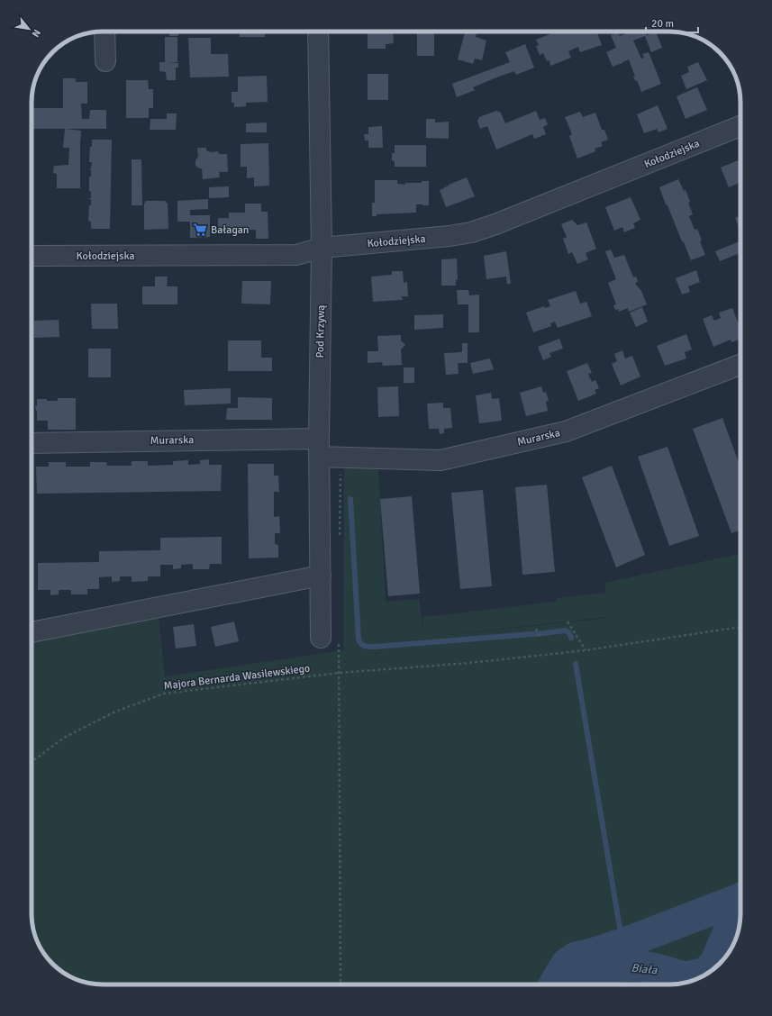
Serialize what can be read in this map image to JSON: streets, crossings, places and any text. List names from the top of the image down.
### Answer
{
  "streets": {
    "street": ["Kołodziejska", "Pod Krzywą", "Murarska"],
    "path": ["Majora Bernarda Wasilewskiego"]
  },
  "crossings": [
    ["Kołodziejska", "Pod Krzywą"],
    ["Pod Krzywą", "Murarska"]
  ],
  "water": ["Biała"],
  "places": {
    "supermarket": ["Bałagan"]
  },
  "scale_bar": "20 m",
  "north": "bottom right"
}
